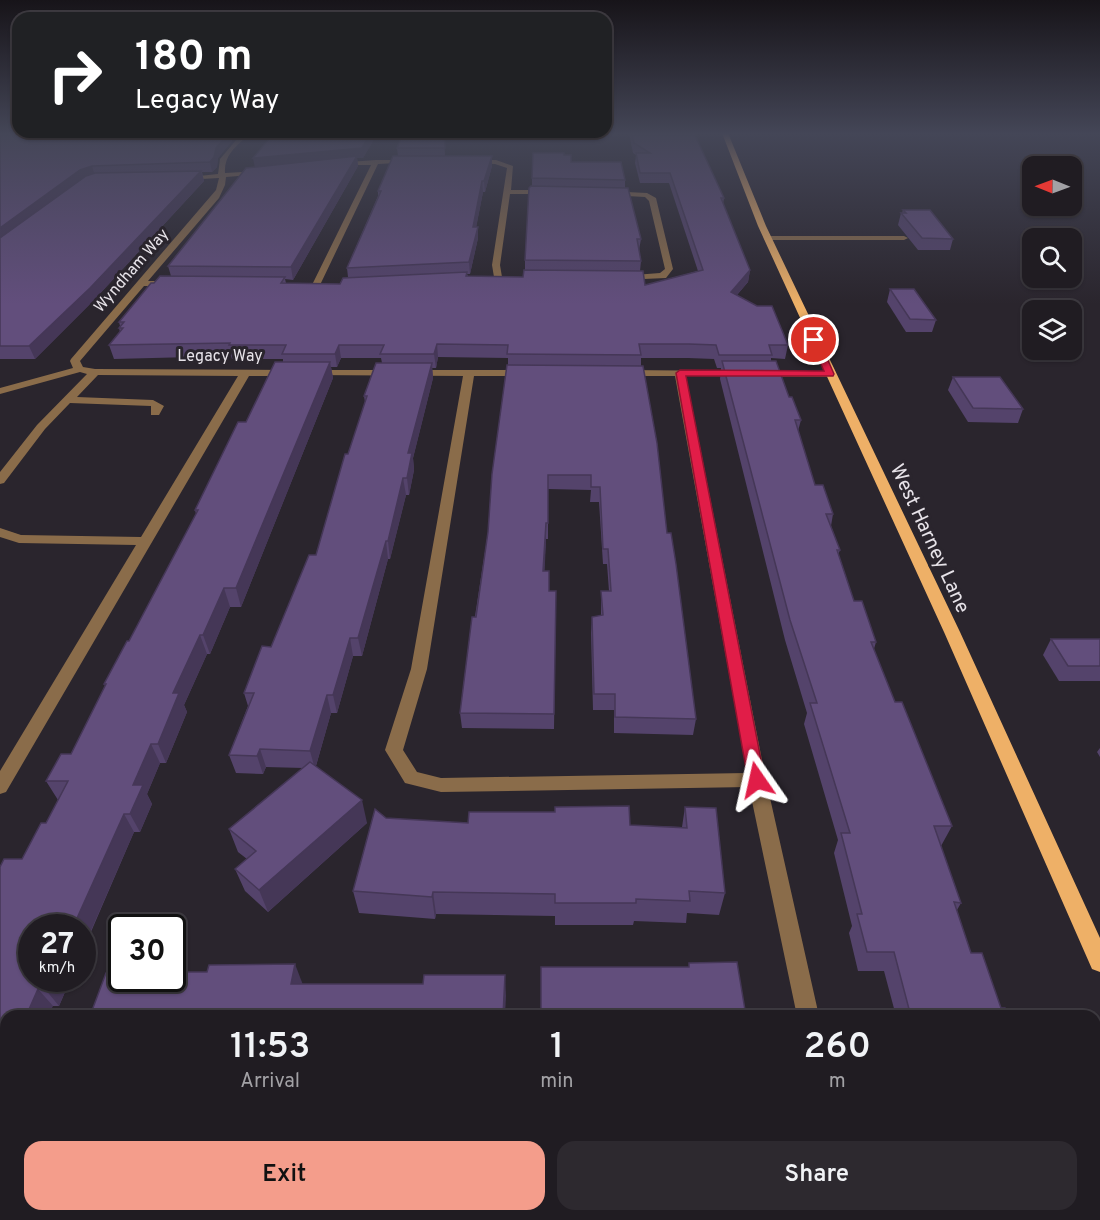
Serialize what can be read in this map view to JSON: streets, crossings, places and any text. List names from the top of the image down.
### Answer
{
  "streets": {
    "main road": ["West Harney Lane"],
    "street": ["Wyndham Way", "Legacy Way"]
  },
  "crossings": [
    ["Wyndham Way", "Legacy Way"]
  ],
  "north": "left",
  "page": {
    "turn": ["180 m", "Legacy Way"],
    "speed": "27 km/h",
    "limit": "30",
    "eta": [
      "11:53",
      "Arrival",
      "1",
      "min",
      "260",
      "m"
    ],
    "buttons": ["Exit", "Share"]
  }
}
